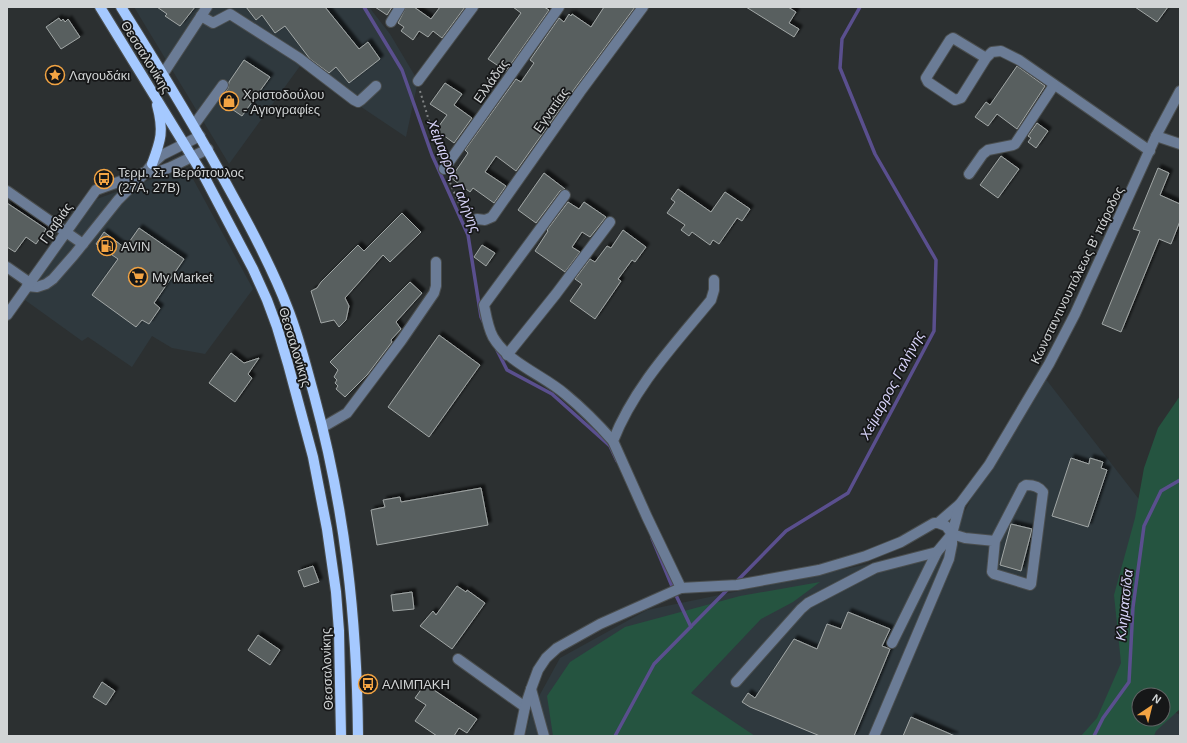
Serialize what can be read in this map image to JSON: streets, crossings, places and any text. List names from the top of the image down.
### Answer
{
  "streets": {
    "main road": ["Θεσσαλονίκης"],
    "street": [
      "Ελλάδας",
      "Εγνατίας",
      "Γραβιάς",
      "Κωνσταντινουπόλεως Β' πάροδος"
    ]
  },
  "crossings": [
    ["Θεσσαλονίκης", "Γραβιάς"]
  ],
  "water": ["Χείμαρρος Γαλήνης", "Κληματσίδα"],
  "places": {
    "place": ["Λαγουδάκι"],
    "shop": ["Χριστοδούλου - Αγιογραφίες"],
    "bus stop": ["Τερμ. Στ. Βερόπουλος (27Α, 27Β)", "ΑΛΙΜΠΑΚΗ"],
    "fuel station": ["AVIN"],
    "supermarket": ["My Market"]
  },
  "north": "top right"
}
